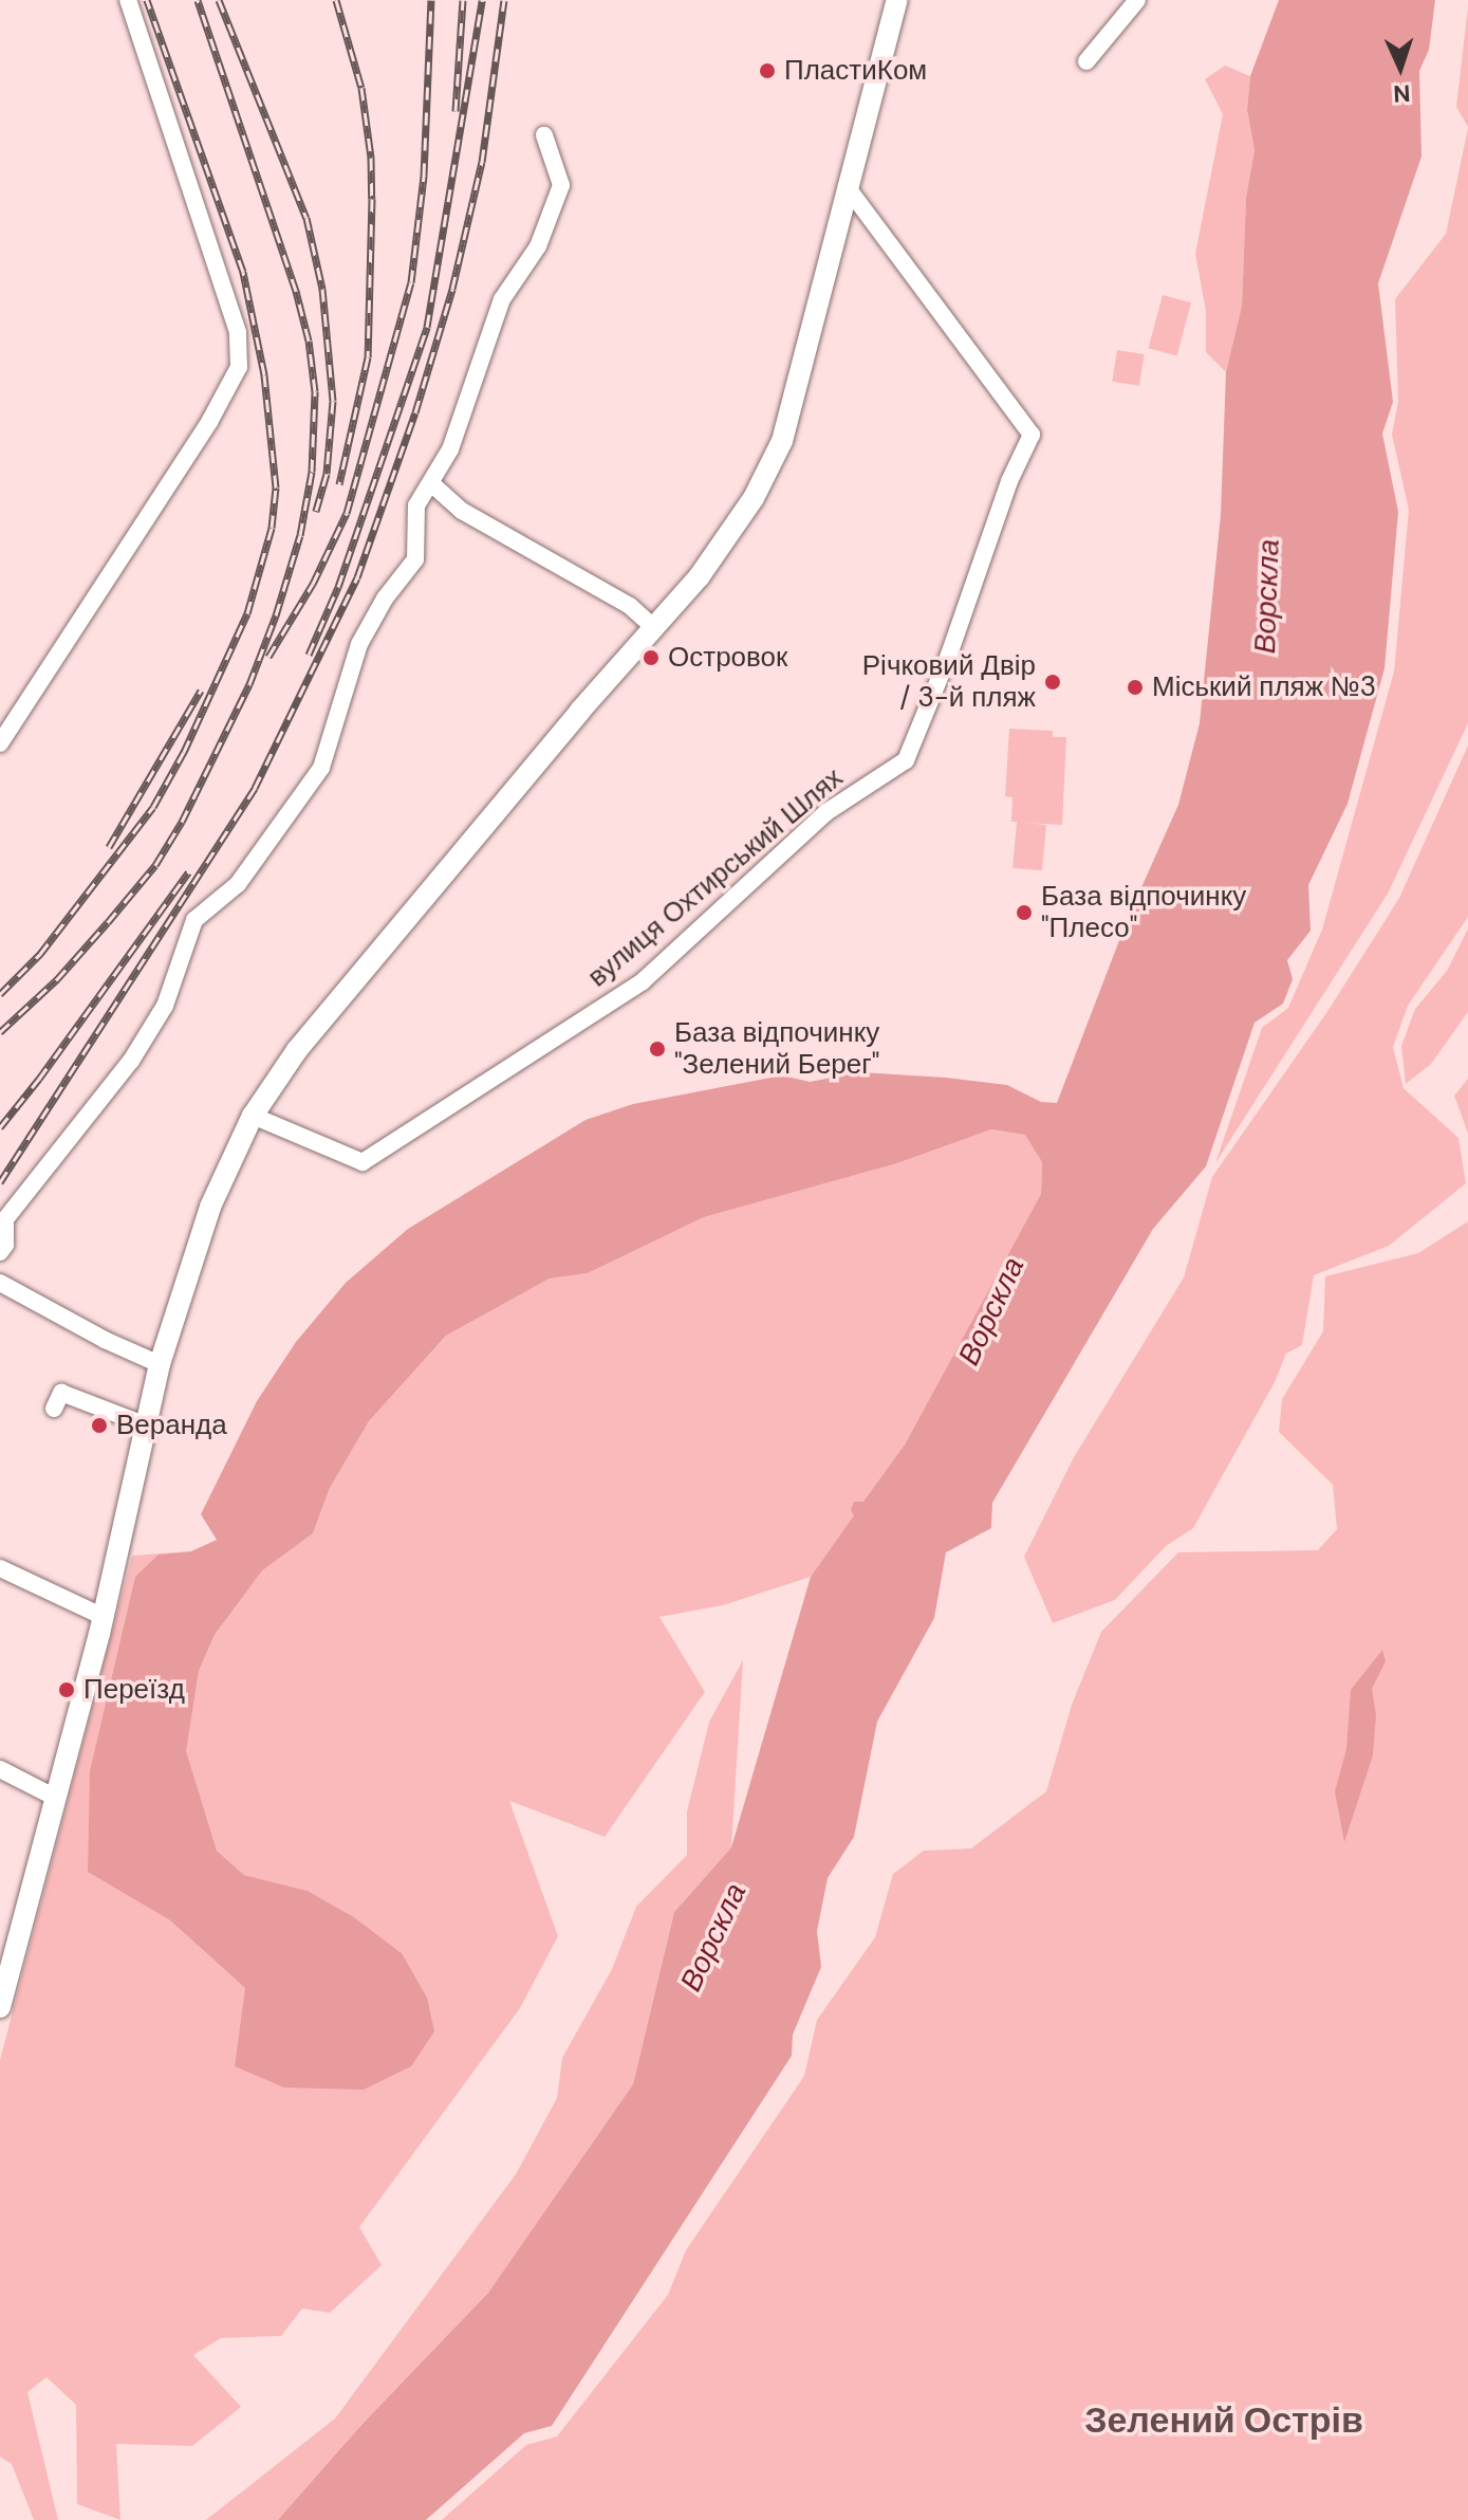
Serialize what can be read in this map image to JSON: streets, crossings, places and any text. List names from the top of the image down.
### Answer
{
  "streets": {
    "street": ["вулиця Охтирський Шлях"]
  },
  "districts": ["Зелений Острів"],
  "water": ["Ворскла"],
  "places": [
    "ПластиКом",
    "Островок",
    "Річковий Двір / 3-й пляж",
    "Міський пляж №3",
    "База відпочинку \"Плесо\"",
    "База відпочинку \"Зелений Берег\"",
    "Веранда",
    "Переїзд"
  ],
  "north": "bottom"
}
